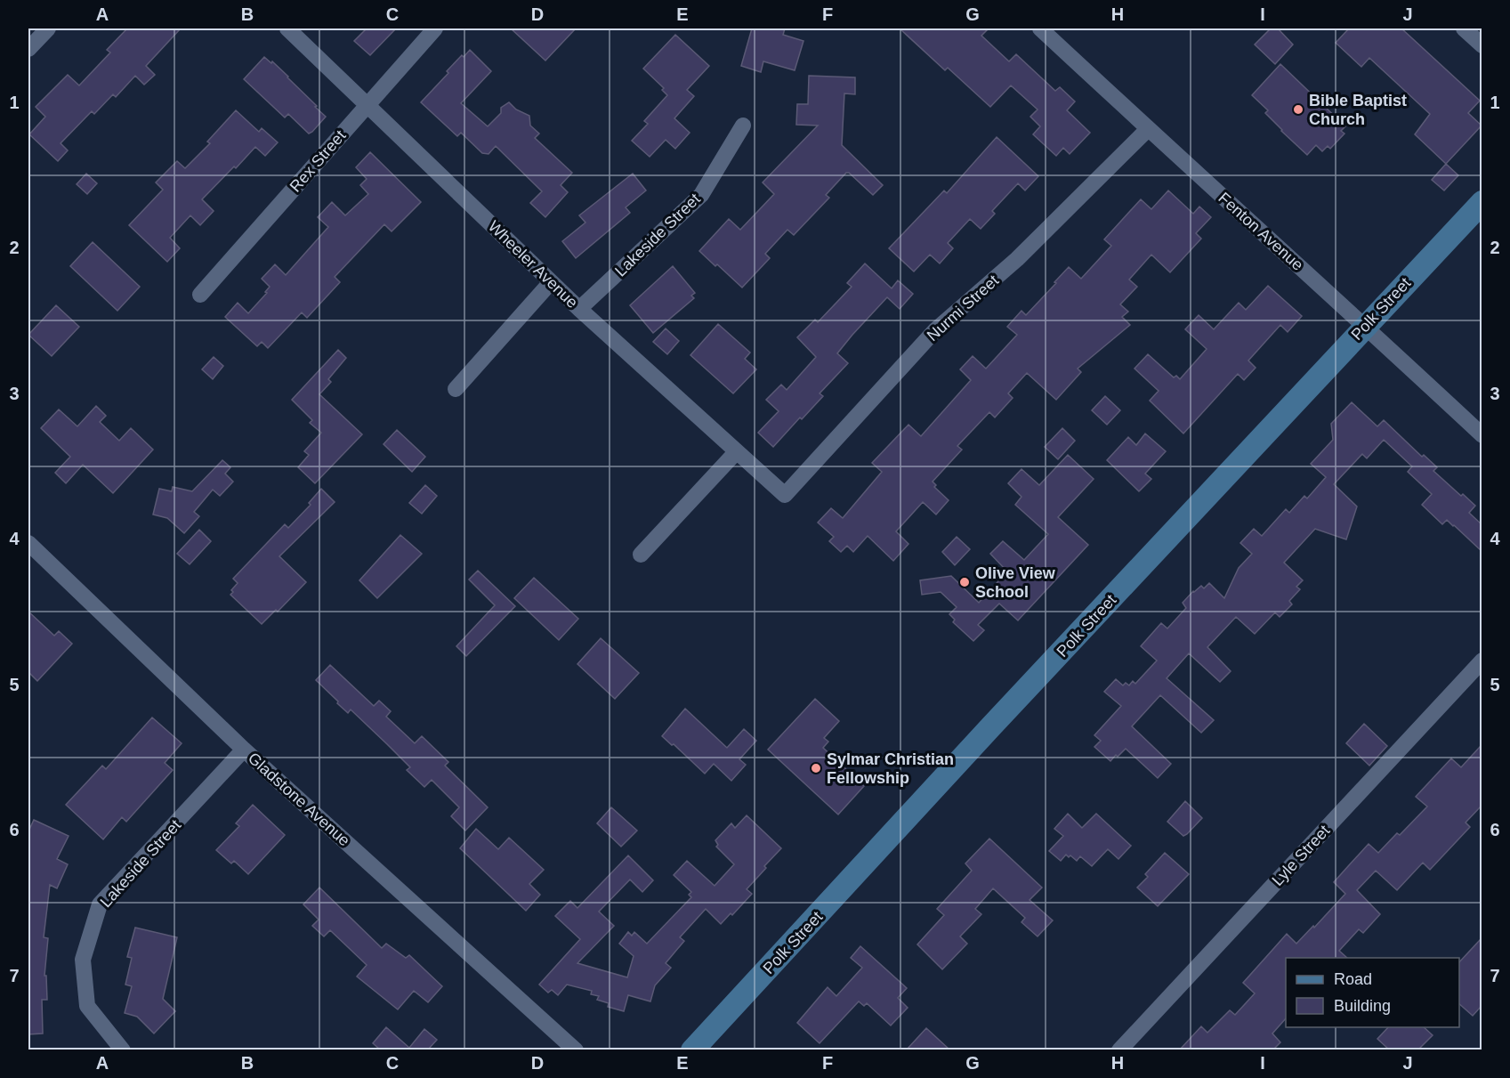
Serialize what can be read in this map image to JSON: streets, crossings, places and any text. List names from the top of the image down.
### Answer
{
  "streets": {
    "street": [
      "Rex Street",
      "Fenton Avenue",
      "Lakeside Street",
      "Wheeler Avenue",
      "Nurmi Street",
      "Polk Street",
      "Gladstone Avenue",
      "Lyle Street"
    ]
  },
  "crossings": [
    ["Rex Street", "Wheeler Avenue"],
    ["Fenton Avenue", "Nurmi Street"],
    ["Fenton Avenue", "Polk Street"],
    ["Lakeside Street", "Wheeler Avenue"],
    ["Lakeside Street", "Gladstone Avenue"],
    ["Wheeler Avenue", "Nurmi Street"]
  ],
  "places": ["Bible Baptist Church", "Olive View School", "Sylmar Christian Fellowship"],
  "legend": ["Road", "Building"],
  "grid": {
    "columns": [
      "A",
      "B",
      "C",
      "D",
      "E",
      "F",
      "G",
      "H",
      "I",
      "J"
    ],
    "rows": [
      "1",
      "2",
      "3",
      "4",
      "5",
      "6",
      "7"
    ]
  }
}
